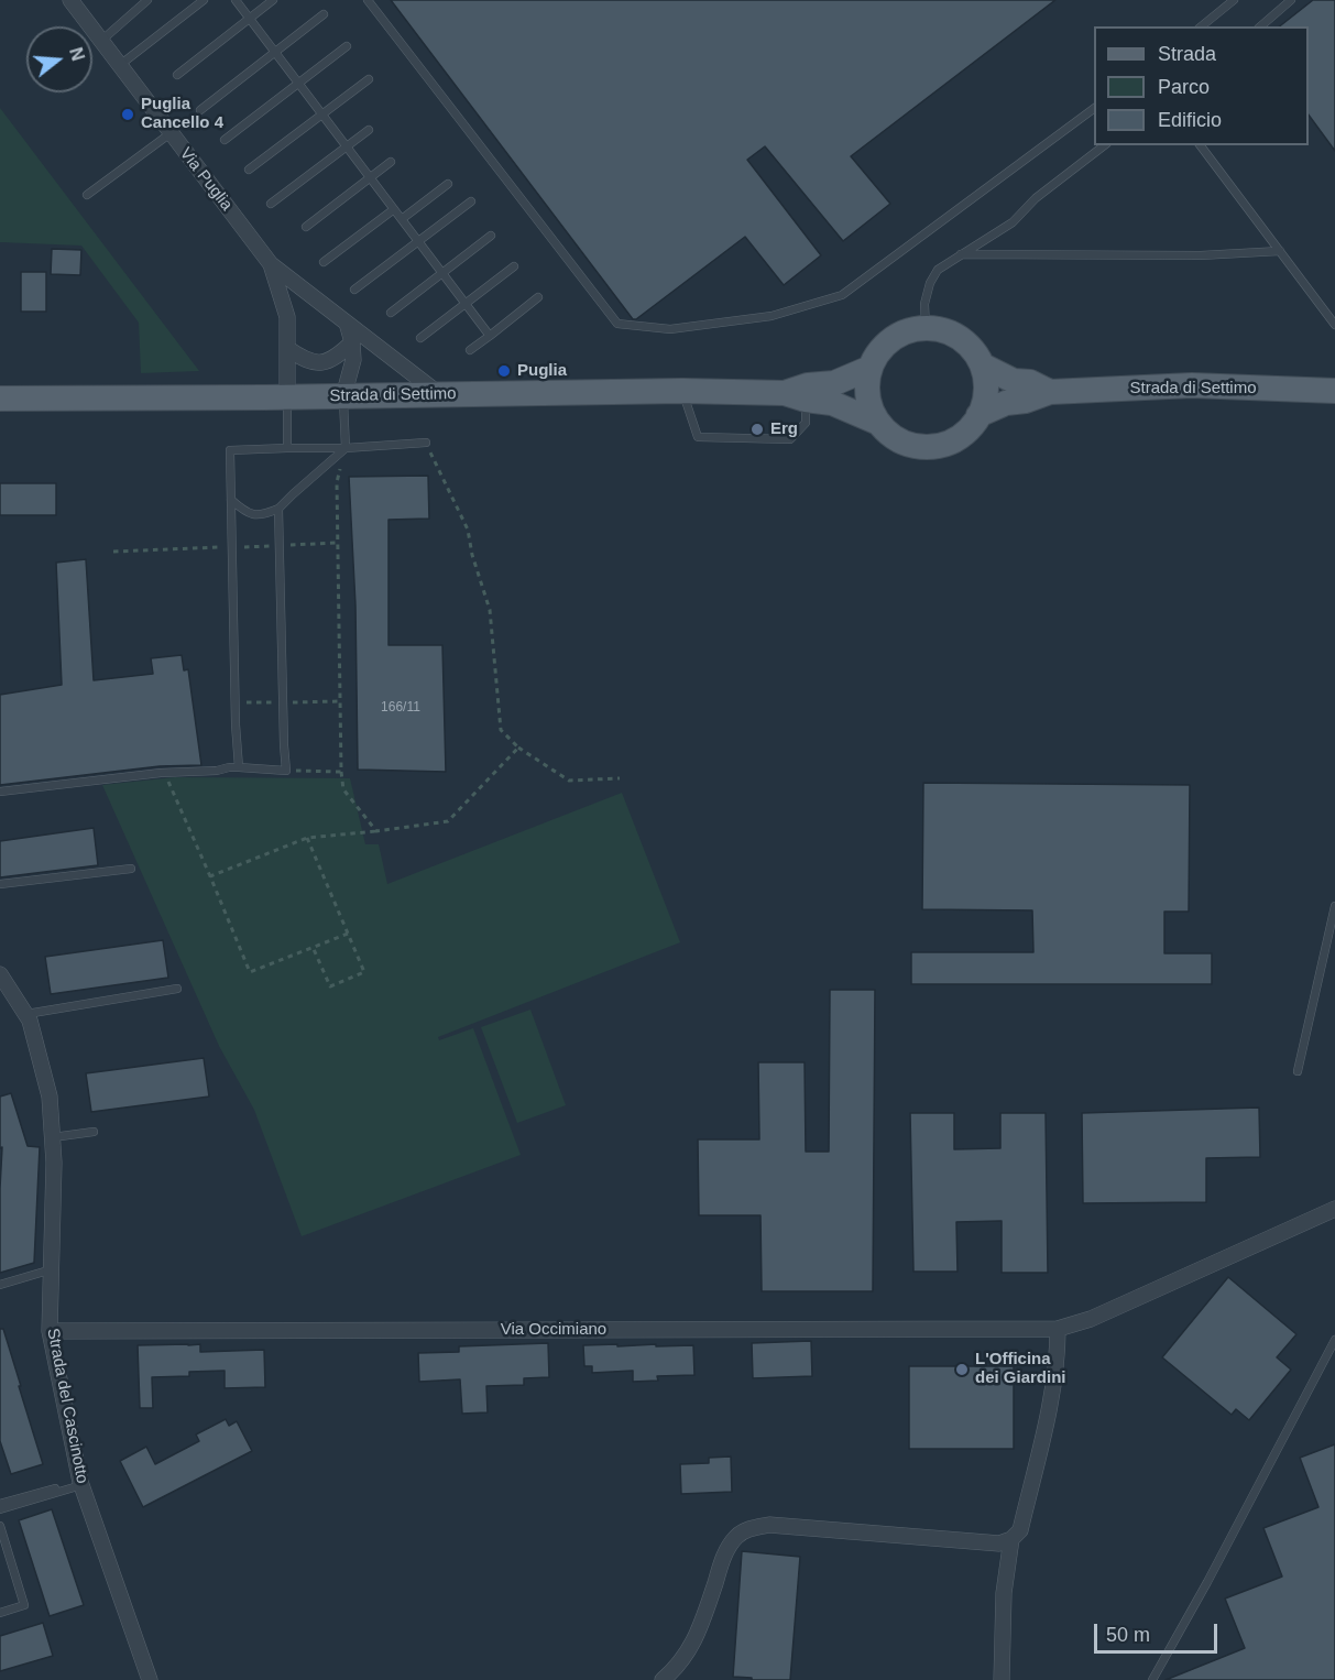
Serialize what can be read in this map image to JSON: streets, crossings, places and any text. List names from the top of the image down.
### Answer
{
  "streets": {
    "main road": ["Strada di Settimo"],
    "street": ["Via Puglia", "Via Occimiano", "Strada del Cascinotto"]
  },
  "crossings": [
    ["Via Puglia", "Strada di Settimo"],
    ["Via Occimiano", "Strada del Cascinotto"]
  ],
  "places": [
    "Puglia Cancello 4",
    "Puglia",
    "Erg",
    "L'Officina dei Giardini"
  ],
  "house_numbers": ["166/11"],
  "legend": ["Strada", "Parco", "Edificio"],
  "scale_bar": "50 m",
  "north": "right"
}
